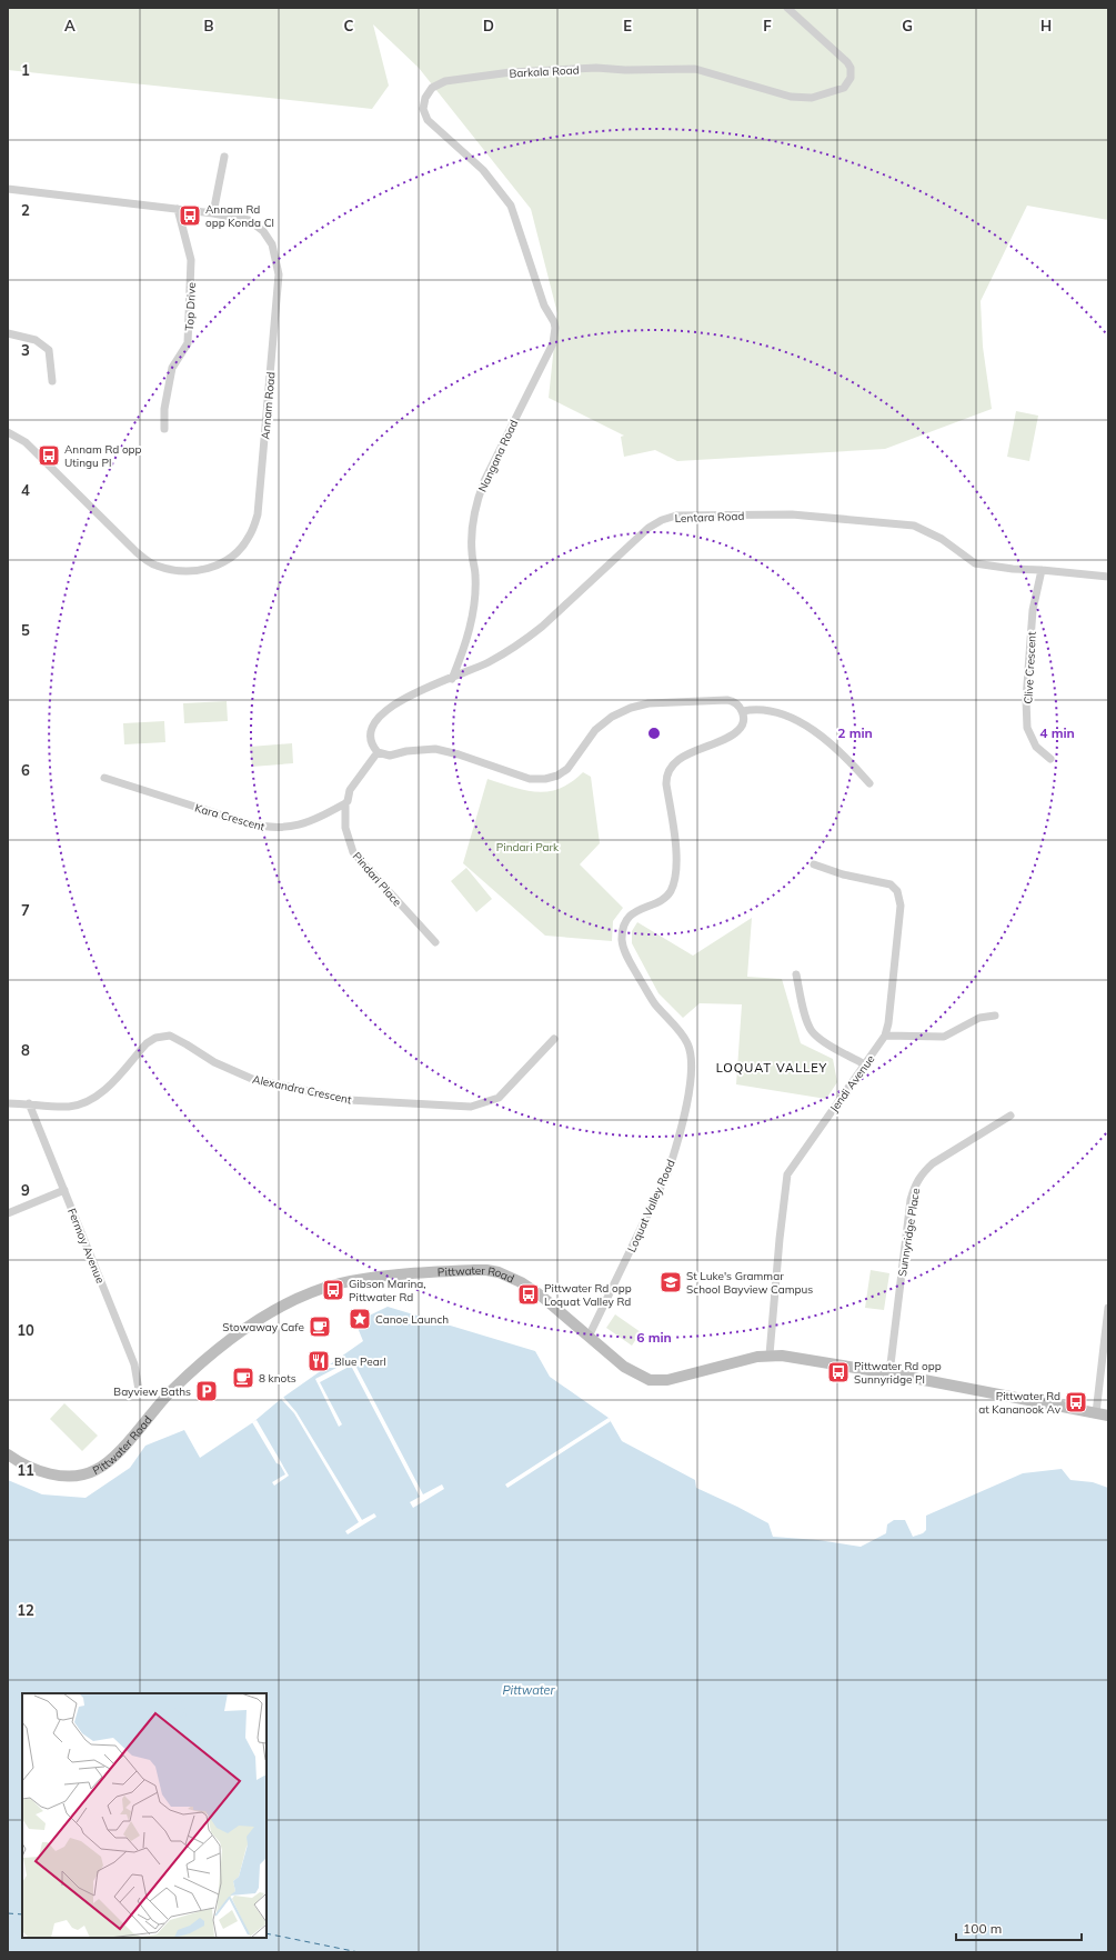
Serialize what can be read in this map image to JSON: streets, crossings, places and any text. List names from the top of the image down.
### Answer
{
  "streets": {
    "main road": ["Pittwater Road"],
    "street": [
      "Barkala Road",
      "Top Drive",
      "Annam Road",
      "Nangana Road",
      "Lentara Road",
      "Clive Crescent",
      "Kara Crescent",
      "Pindari Place",
      "Jendi Avenue",
      "Alexandra Crescent",
      "Loquat Valley Road",
      "Sunnyridge Place",
      "Fermoy Avenue"
    ]
  },
  "crossings": [
    ["Barkala Road", "Nangana Road"],
    ["Top Drive", "Annam Road"],
    ["Nangana Road", "Lentara Road"],
    ["Lentara Road", "Clive Crescent"],
    ["Kara Crescent", "Pindari Place"],
    ["Jendi Avenue", "Pittwater Road"],
    ["Alexandra Crescent", "Fermoy Avenue"],
    ["Loquat Valley Road", "Pittwater Road"],
    ["Sunnyridge Place", "Pittwater Road"]
  ],
  "districts": ["LOQUAT VALLEY"],
  "water": ["Pittwater"],
  "parks": ["Pindari Park"],
  "places": {
    "bus stop": [
      "Annam Rd opp Konda Cl",
      "Annam Rd opp Utingu Pl",
      "Gibson Marina, Pittwater Rd",
      "Pittwater Rd opp Loquat Valley Rd",
      "Pittwater Rd opp Sunnyridge Pl",
      "Pittwater Rd at Kananook Av"
    ],
    "school or university": ["St Luke's Grammar School Bayview Campus"],
    "place": ["Canoe Launch"],
    "cafe": ["Stowaway Cafe", "8 knots"],
    "restaurant": ["Blue Pearl"],
    "parking": ["Bayview Baths"]
  },
  "scale_bar": "100 m",
  "grid": {
    "columns": [
      "A",
      "B",
      "C",
      "D",
      "E",
      "F",
      "G",
      "H"
    ],
    "rows": [
      "1",
      "2",
      "3",
      "4",
      "5",
      "6",
      "7",
      "8",
      "9",
      "10",
      "11",
      "12"
    ]
  },
  "rings": ["2 min", "4 min", "6 min"]
}
